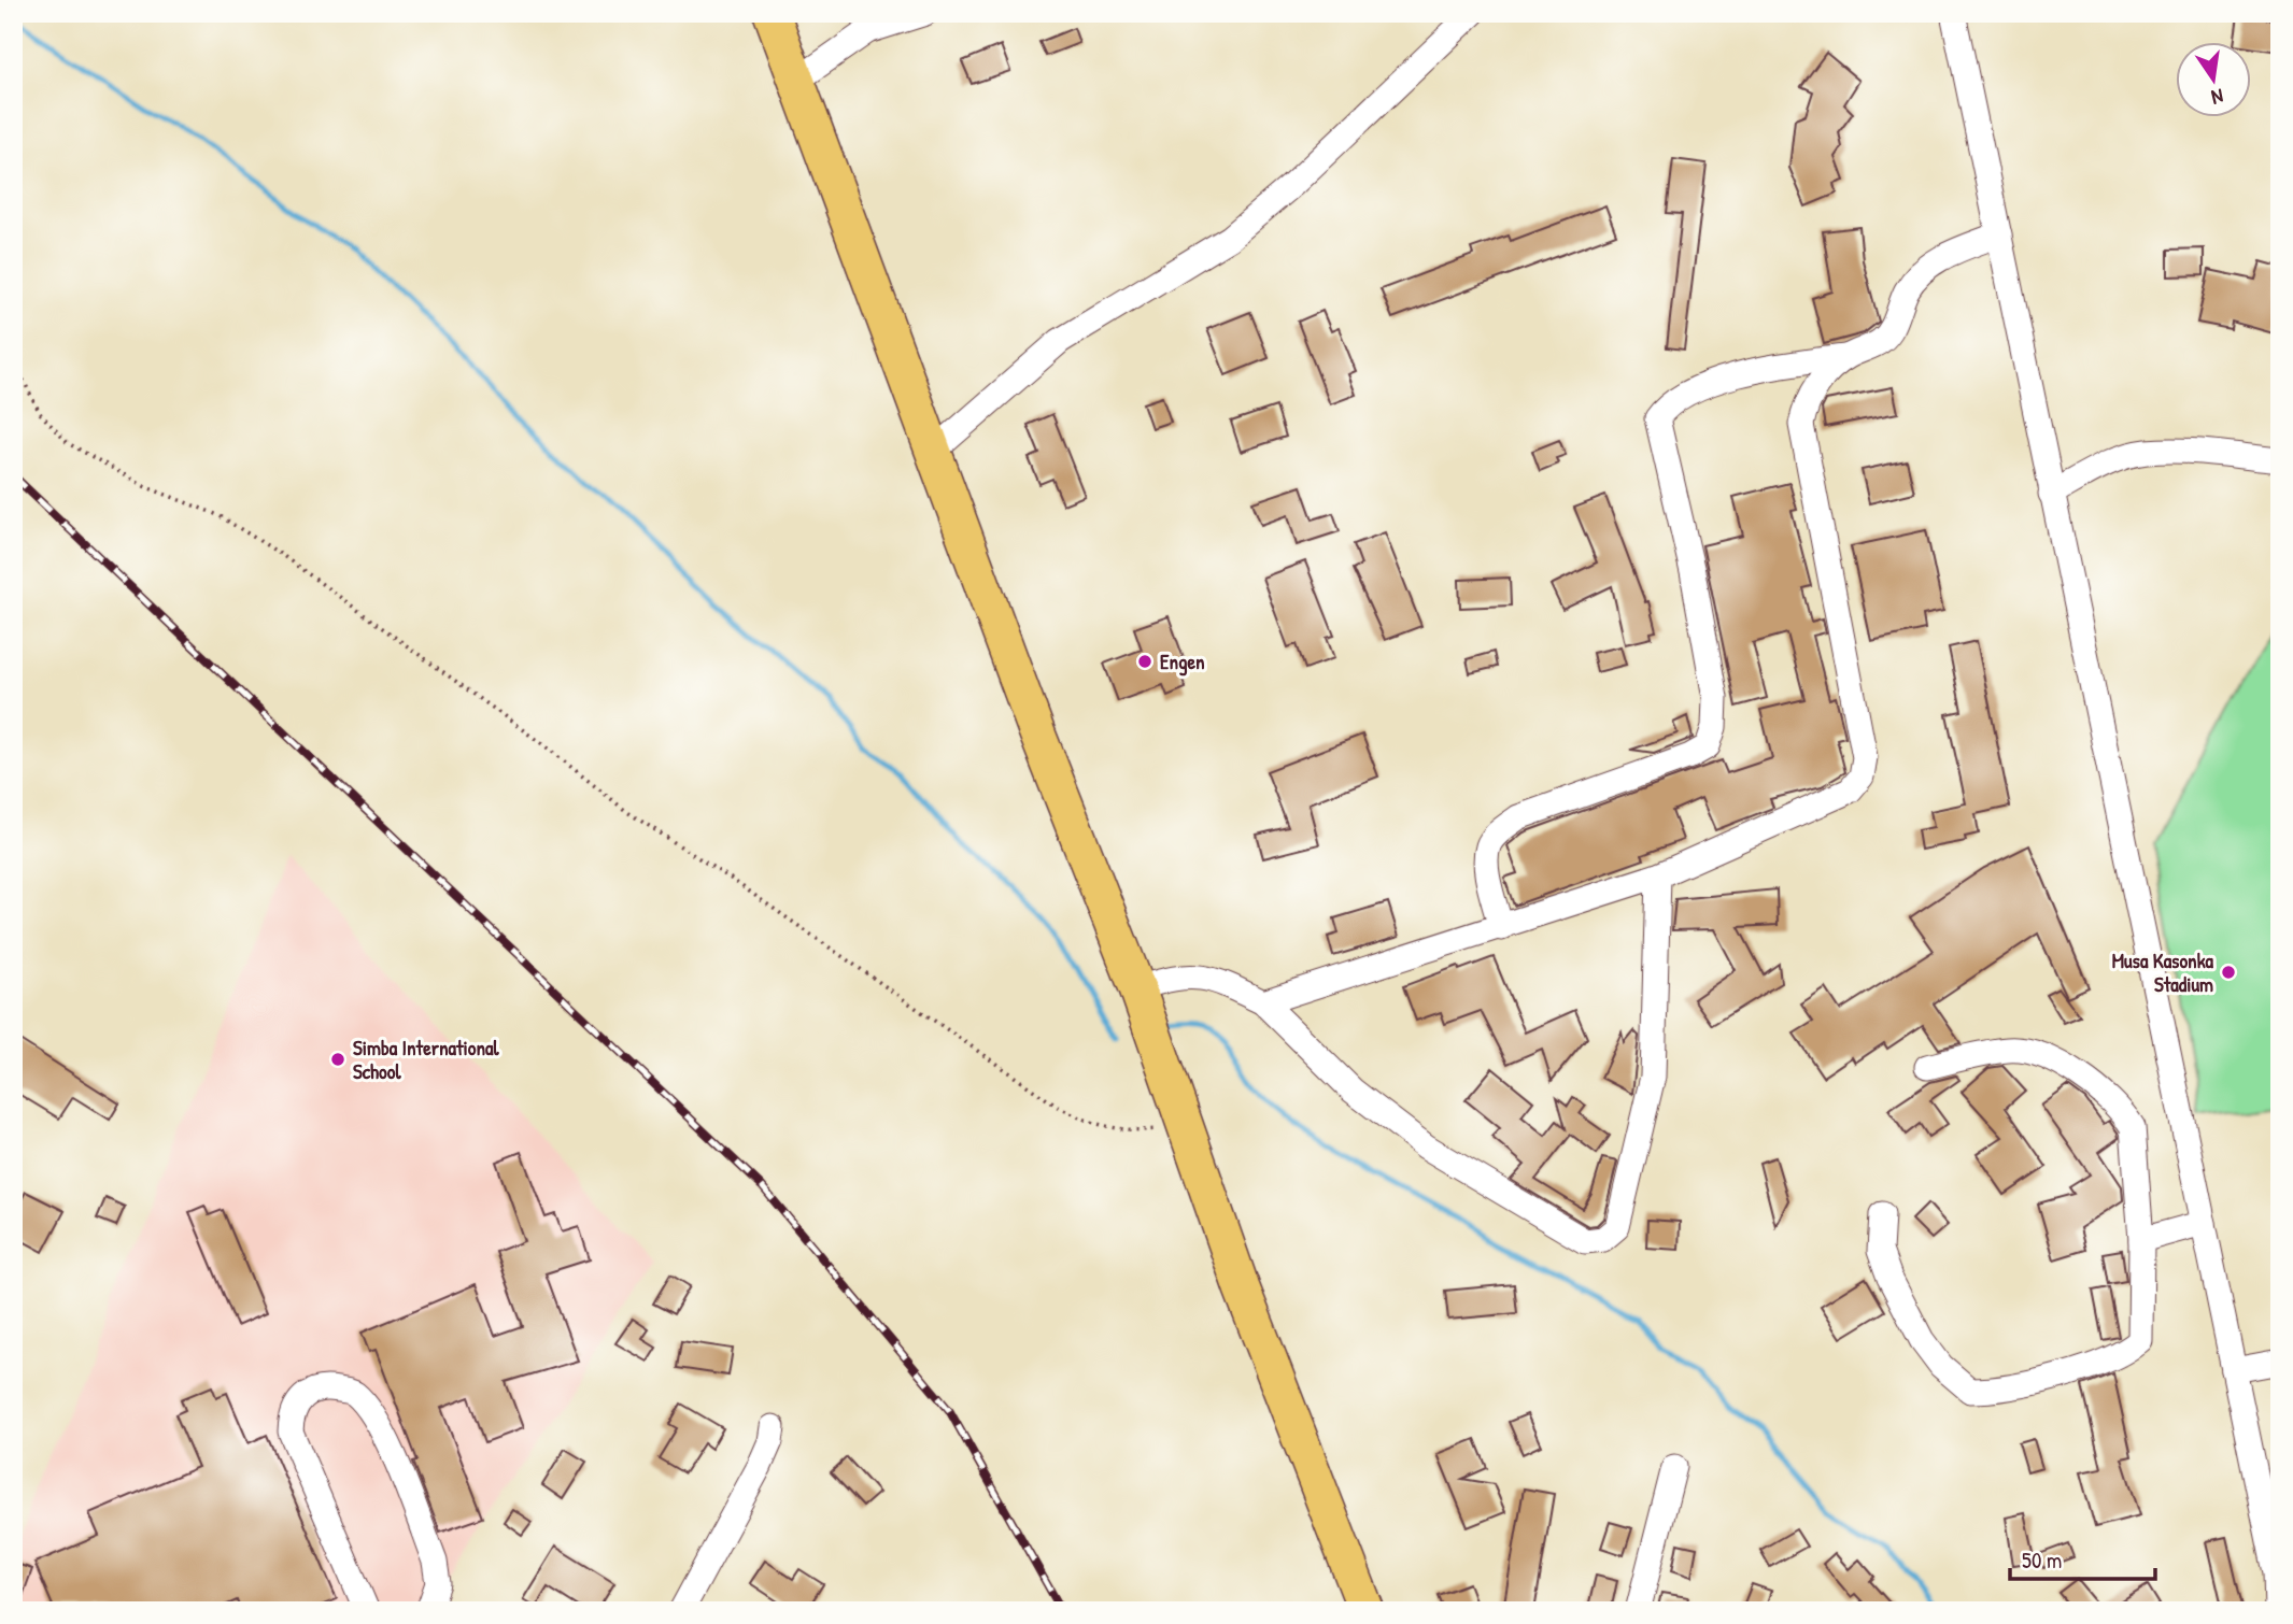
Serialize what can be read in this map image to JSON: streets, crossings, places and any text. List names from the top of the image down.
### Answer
{
  "places": ["Engen", "Musa Kasonka Stadium", "Simba International School"],
  "scale_bar": "50 m",
  "north": "bottom"
}
